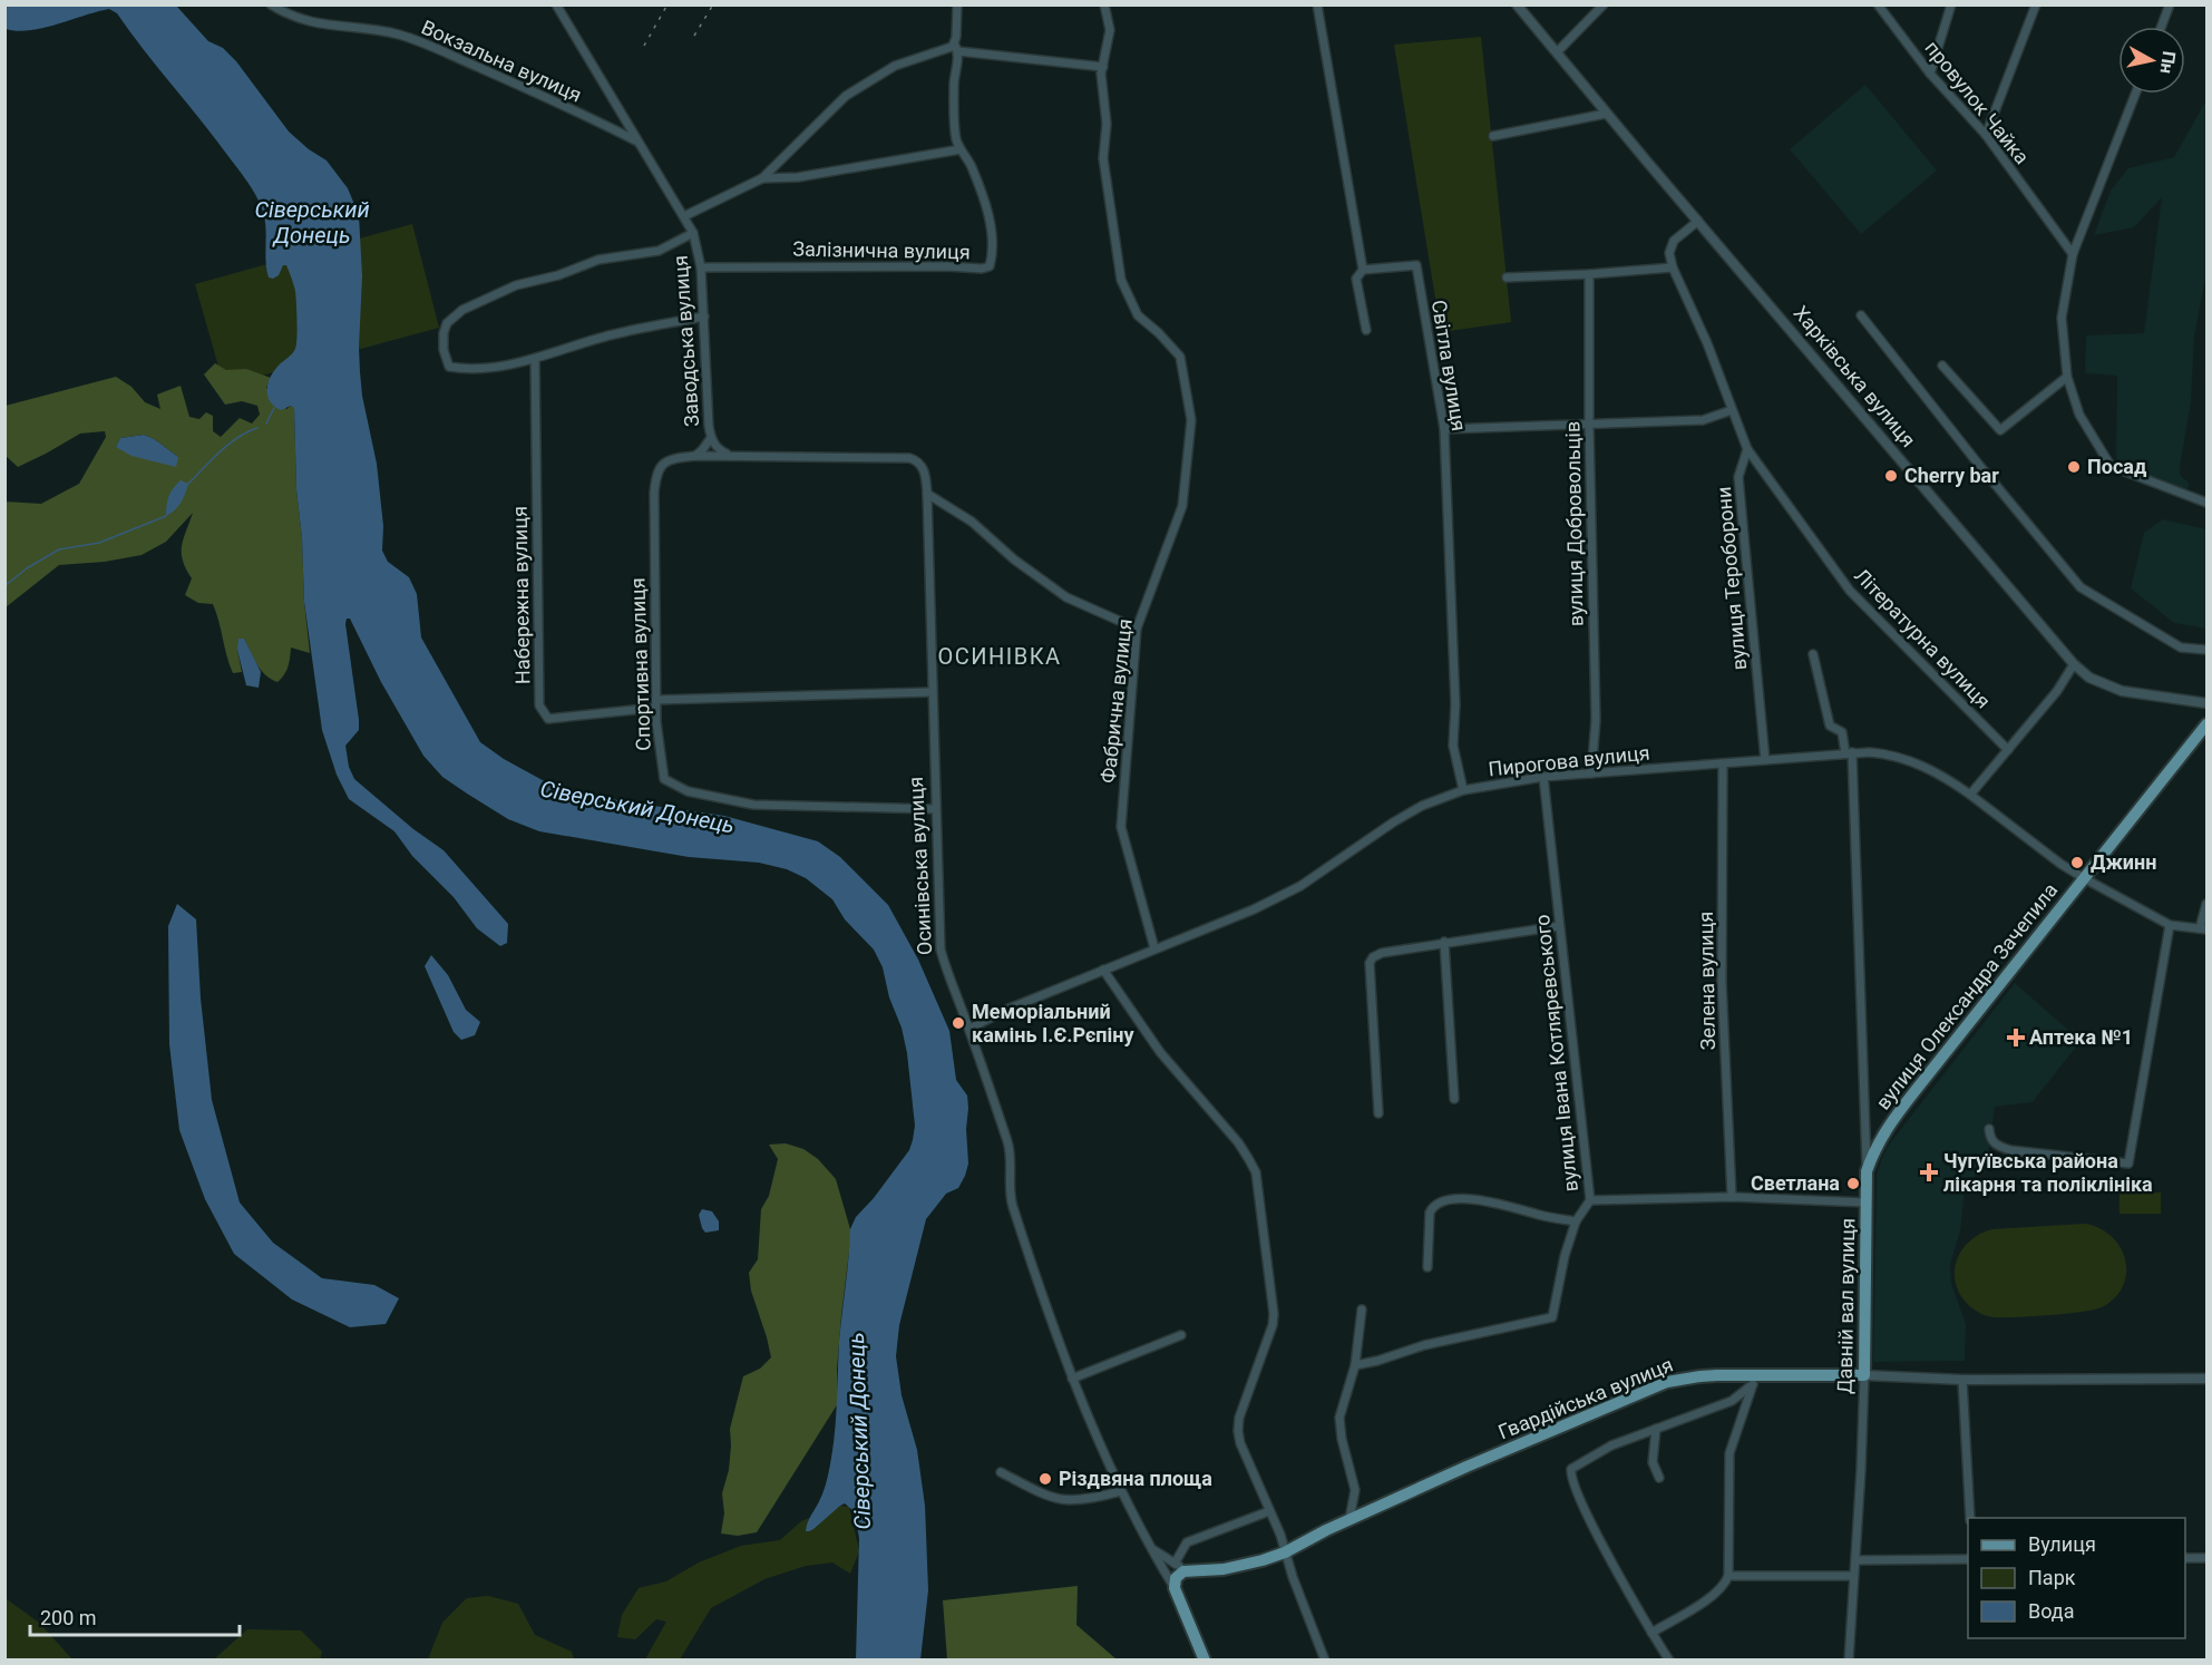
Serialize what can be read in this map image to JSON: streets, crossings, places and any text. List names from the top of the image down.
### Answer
{
  "streets": {
    "main road": [
      "Осинівська вулиця",
      "вулиця Олександра Зачепила",
      "Давній вал вулиця",
      "Гвардійська вулиця"
    ],
    "street": [
      "Вокзальна вулиця",
      "провулок Чайка",
      "Залізнична вулиця",
      "Заводська вулиця",
      "Світла вулиця",
      "Харківська вулиця",
      "вулиця Добровольців",
      "вулиця Тероборони",
      "Набережна вулиця",
      "Літературна вулиця",
      "Спортивна вулиця",
      "Фабрична вулиця",
      "Пирогова вулиця",
      "Зелена вулиця",
      "вулиця Івана Котляревського"
    ]
  },
  "crossings": [
    ["Вокзальна вулиця", "Заводська вулиця"],
    ["Залізнична вулиця", "Заводська вулиця"],
    ["Заводська вулиця", "Спортивна вулиця"],
    ["Світла вулиця", "Пирогова вулиця"],
    ["вулиця Добровольців", "Пирогова вулиця"],
    ["вулиця Тероборони", "Літературна вулиця"],
    ["вулиця Тероборони", "Пирогова вулиця"],
    ["Набережна вулиця", "Спортивна вулиця"],
    ["Набережна вулиця", "Осинівська вулиця"],
    ["Спортивна вулиця", "Осинівська вулиця"],
    ["Фабрична вулиця", "Пирогова вулиця"],
    ["Пирогова вулиця", "Осинівська вулиця"],
    ["Пирогова вулиця", "Зелена вулиця"],
    ["Пирогова вулиця", "вулиця Олександра Зачепила"],
    ["Пирогова вулиця", "вулиця Івана Котляревського"],
    ["Пирогова вулиця", "Давній вал вулиця"],
    ["вулиця Олександра Зачепила", "Давній вал вулиця"],
    ["Давній вал вулиця", "Гвардійська вулиця"]
  ],
  "districts": ["ОСИНІВКА"],
  "water": ["Сіверський Донець"],
  "places": {
    "other": [
      "Посад",
      "Cherry bar",
      "Джинн",
      "Меморіальний камінь І.Є.Рєпіну",
      "Светлана",
      "Різдвяна площа"
    ],
    "health": ["Аптека №1", "Чугуївська района лікарня та поліклініка"]
  },
  "legend": ["Вулиця", "Парк", "Вода"],
  "scale_bar": "200 m",
  "north": "right"
}
